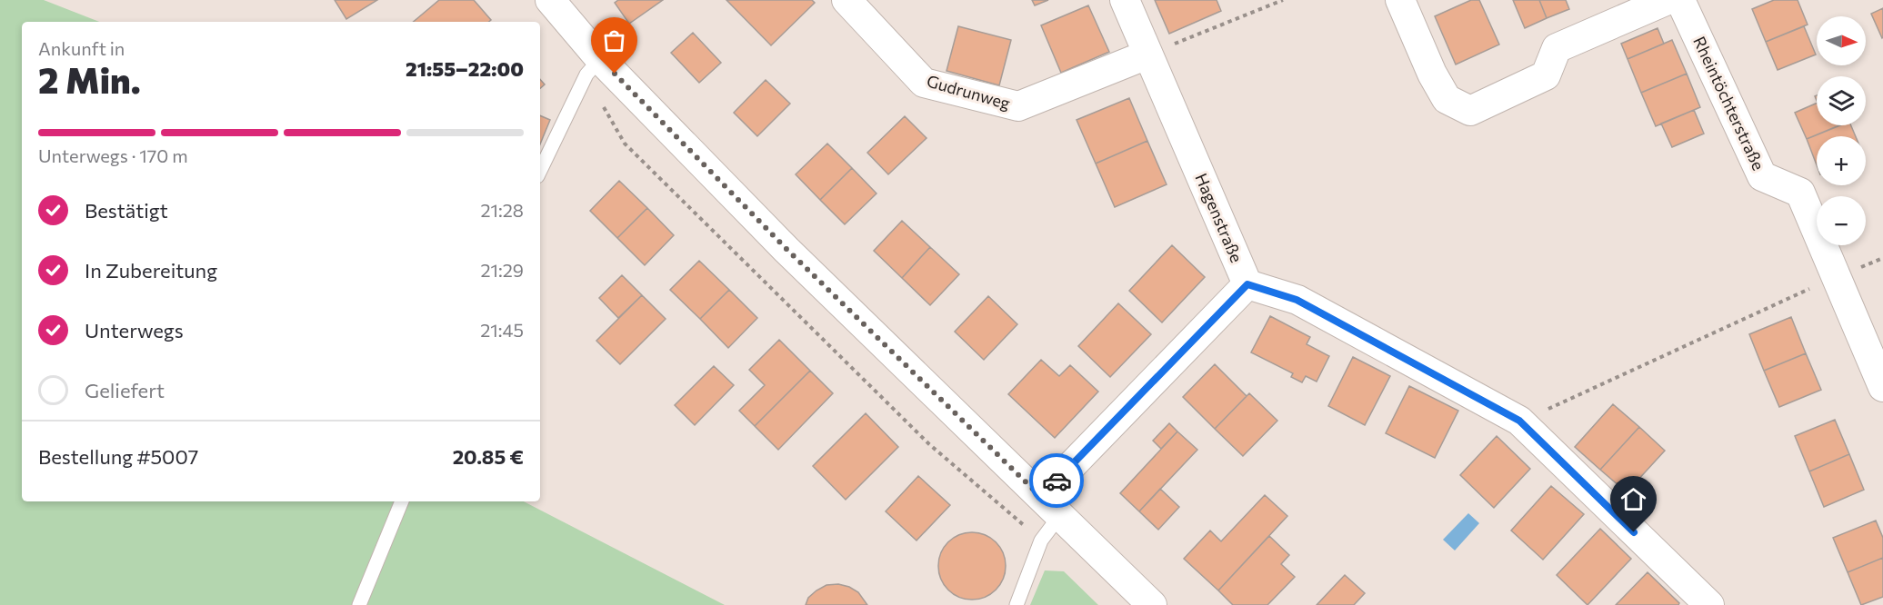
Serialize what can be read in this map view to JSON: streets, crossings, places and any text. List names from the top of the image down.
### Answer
{
  "streets": {
    "street": ["Gudrunweg", "Rheintöchterstraße", "Hagenstraße"]
  },
  "crossings": [
    ["Gudrunweg", "Hagenstraße"]
  ],
  "north": "right",
  "page": {
    "map_buttons": ["+", "−"],
    "heading": ["2 Min.", "Ankunft in", "21:55–22:00"],
    "panel": ["Bestellung #5007", "20.85 €"],
    "bar": "Unterwegs · 170 m",
    "list": [
      ["Bestätigt", "21:28"],
      ["In Zubereitung", "21:29"],
      ["Unterwegs", "21:45"],
      "Geliefert"
    ]
  }
}
